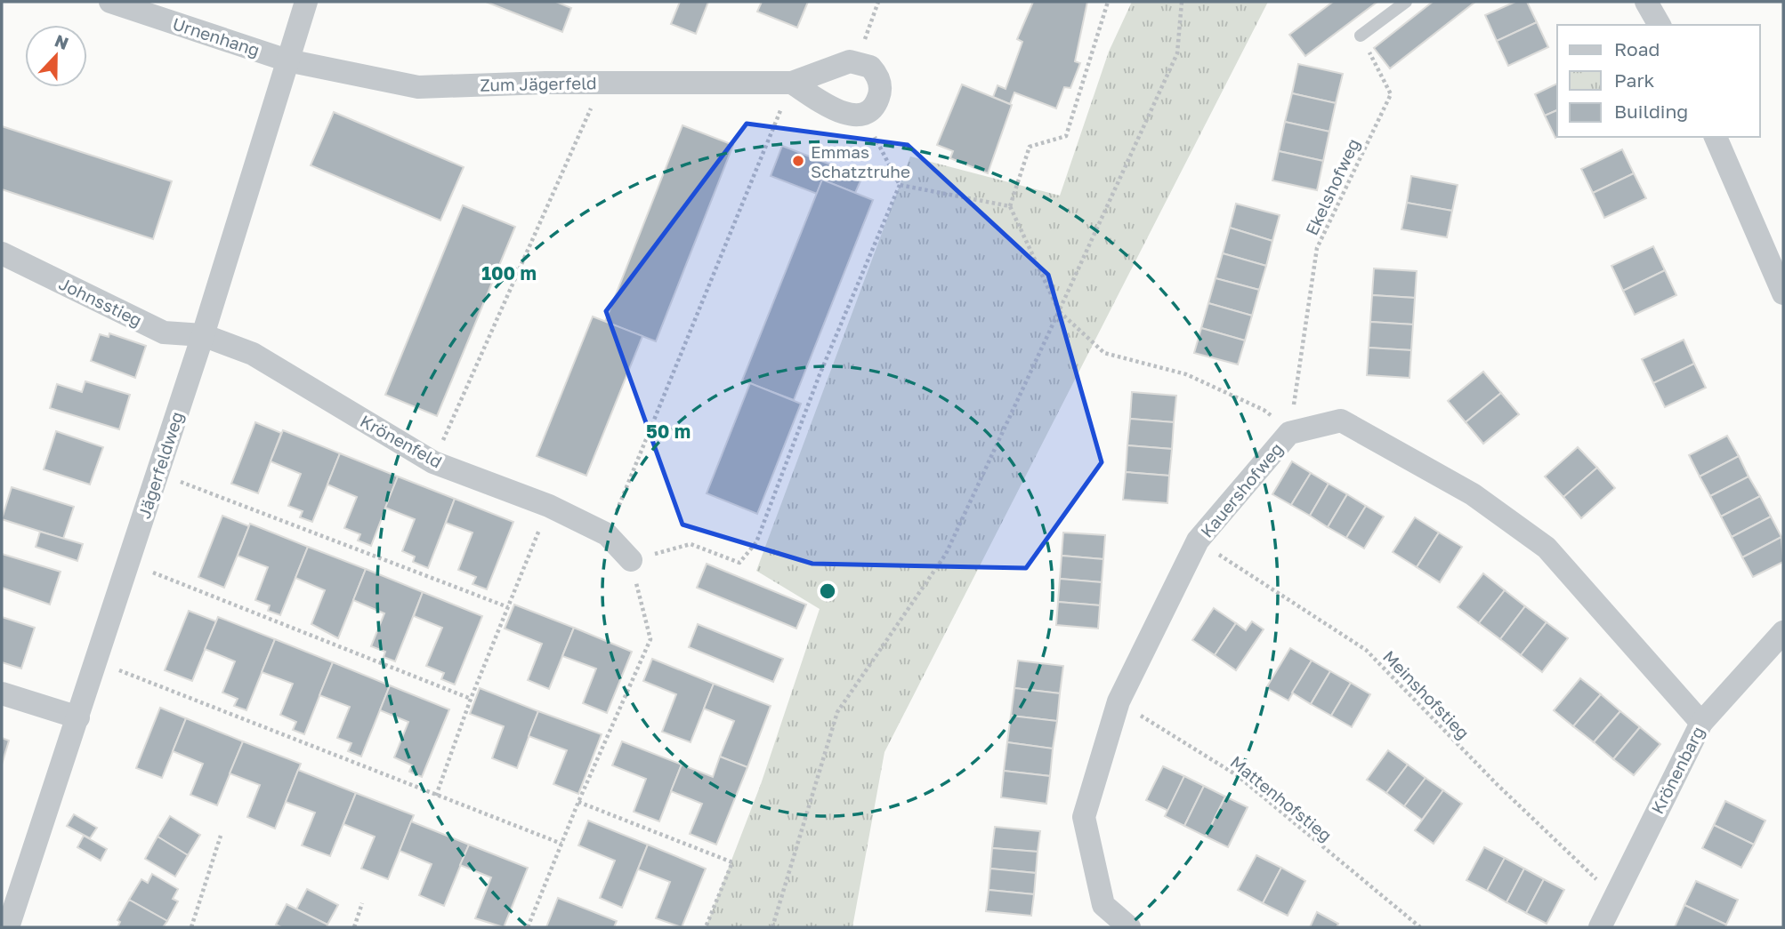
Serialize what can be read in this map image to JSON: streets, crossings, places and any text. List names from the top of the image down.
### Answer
{
  "streets": {
    "street": [
      "Urnenhang",
      "Zum Jägerfeld",
      "Johnsstieg",
      "Krönenfeld",
      "Jägerfeldweg",
      "Kauershofweg",
      "Krönenbarg"
    ],
    "path": ["Ekelshofweg", "Meinshofstieg", "Mattenhofstieg"]
  },
  "crossings": [
    ["Urnenhang", "Zum Jägerfeld"],
    ["Urnenhang", "Jägerfeldweg"],
    ["Zum Jägerfeld", "Jägerfeldweg"],
    ["Ekelshofweg", "Kauershofweg"],
    ["Johnsstieg", "Krönenfeld"],
    ["Johnsstieg", "Jägerfeldweg"],
    ["Krönenfeld", "Jägerfeldweg"],
    ["Kauershofweg", "Meinshofstieg"],
    ["Kauershofweg", "Krönenbarg"],
    ["Kauershofweg", "Mattenhofstieg"],
    ["Meinshofstieg", "Krönenbarg"]
  ],
  "places": ["Emmas Schatztruhe"],
  "legend": ["Road", "Park", "Building"],
  "north": "top",
  "rings": ["100 m", "50 m"]
}
